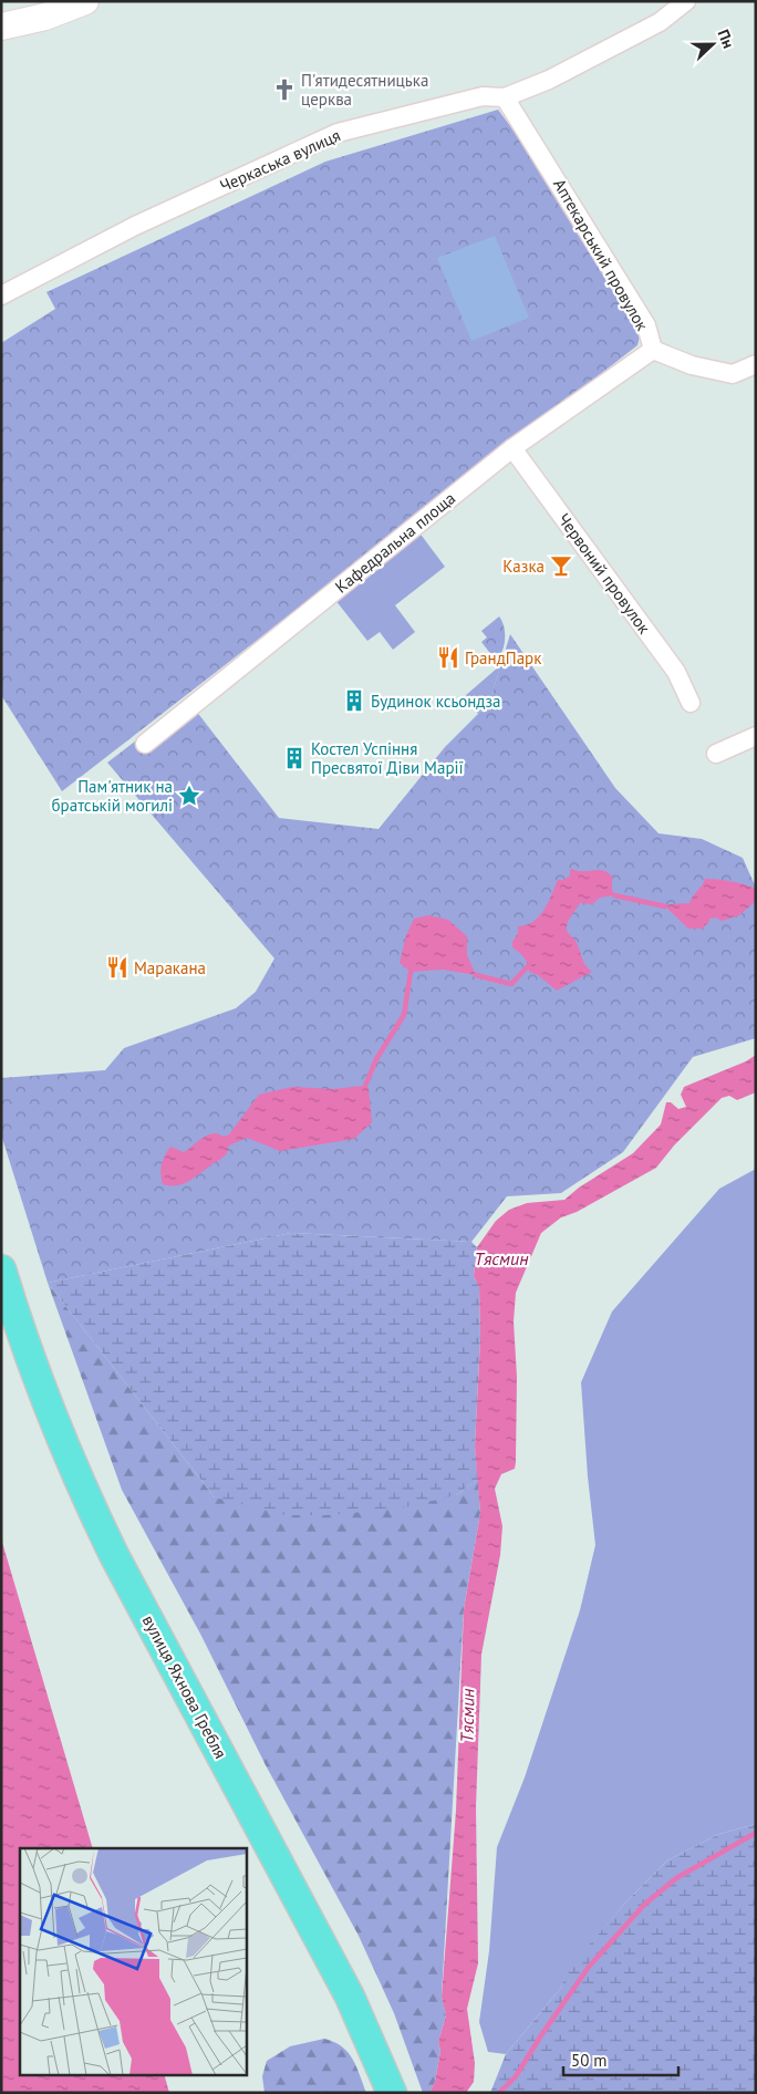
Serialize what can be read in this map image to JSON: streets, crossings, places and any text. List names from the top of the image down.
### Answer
{
  "streets": {
    "main road": ["вулиця Яхнова Гребля"],
    "street": [
      "Черкаська вулиця",
      "Аптекарський провулок",
      "Кафедральна площа",
      "Червоний провулок"
    ]
  },
  "crossings": [
    ["Черкаська вулиця", "Аптекарський провулок"],
    ["Аптекарський провулок", "Кафедральна площа"],
    ["Кафедральна площа", "Червоний провулок"]
  ],
  "water": ["Тясмин"],
  "places": {
    "church": ["П'ятидесятницька церква"],
    "bar": ["Казка"],
    "restaurant": ["ГрандПарк", "Маракана"],
    "building": ["Будинок ксьондза", "Костел Успіння Пресвятої Діви Марії"],
    "place": ["Пам'ятник на братській могилі"]
  },
  "scale_bar": "50 m",
  "north": "right"
}
